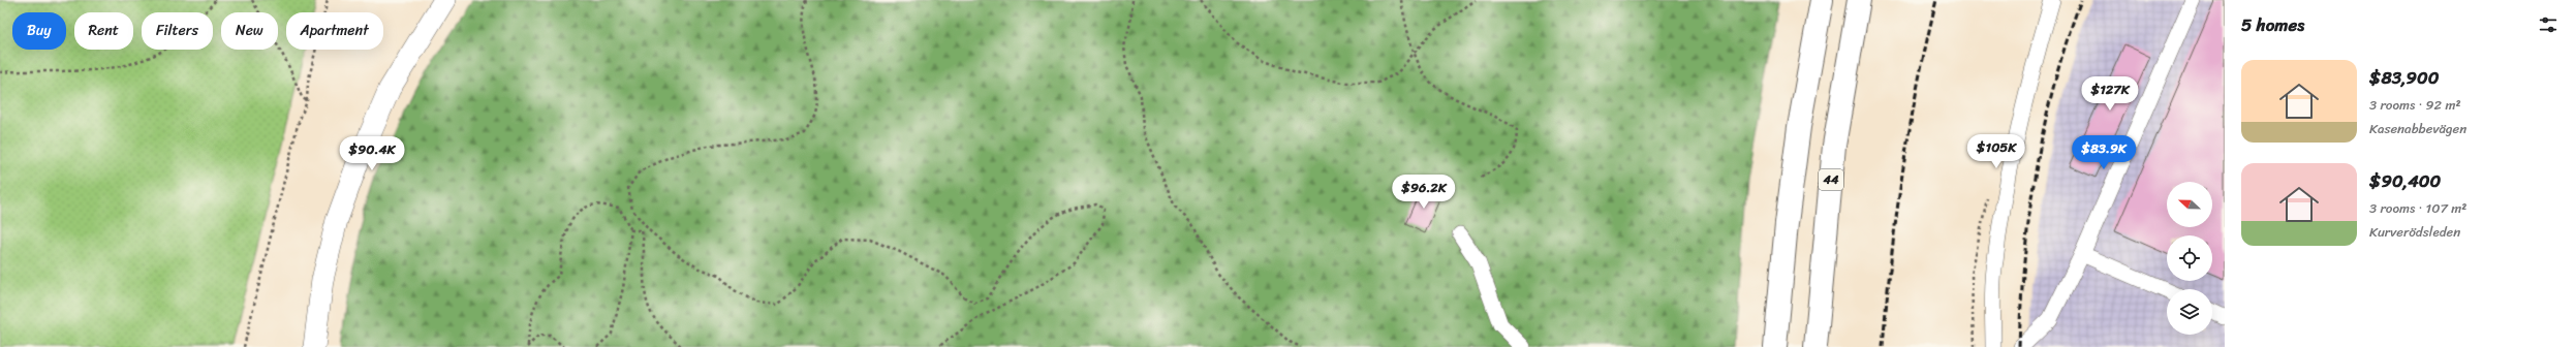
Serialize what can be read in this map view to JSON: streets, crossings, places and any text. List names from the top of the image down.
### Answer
{
  "streets": {
    "highway": ["44"]
  },
  "north": "left",
  "page": {
    "heading": "5 homes",
    "chip": [
      "Buy",
      "Rent",
      "Filters",
      "New",
      "Apartment"
    ],
    "list": [
      {
        "name": "$83,900",
        "note": "3 rooms · 92 m² · Kasenabbevägen"
      },
      {
        "name": "$90,400",
        "note": "3 rooms · 107 m² · Kurverödsleden"
      }
    ],
    "price": [
      "$127K",
      "$105K",
      "$83.9K",
      "$90.4K",
      "$96.2K"
    ]
  }
}
